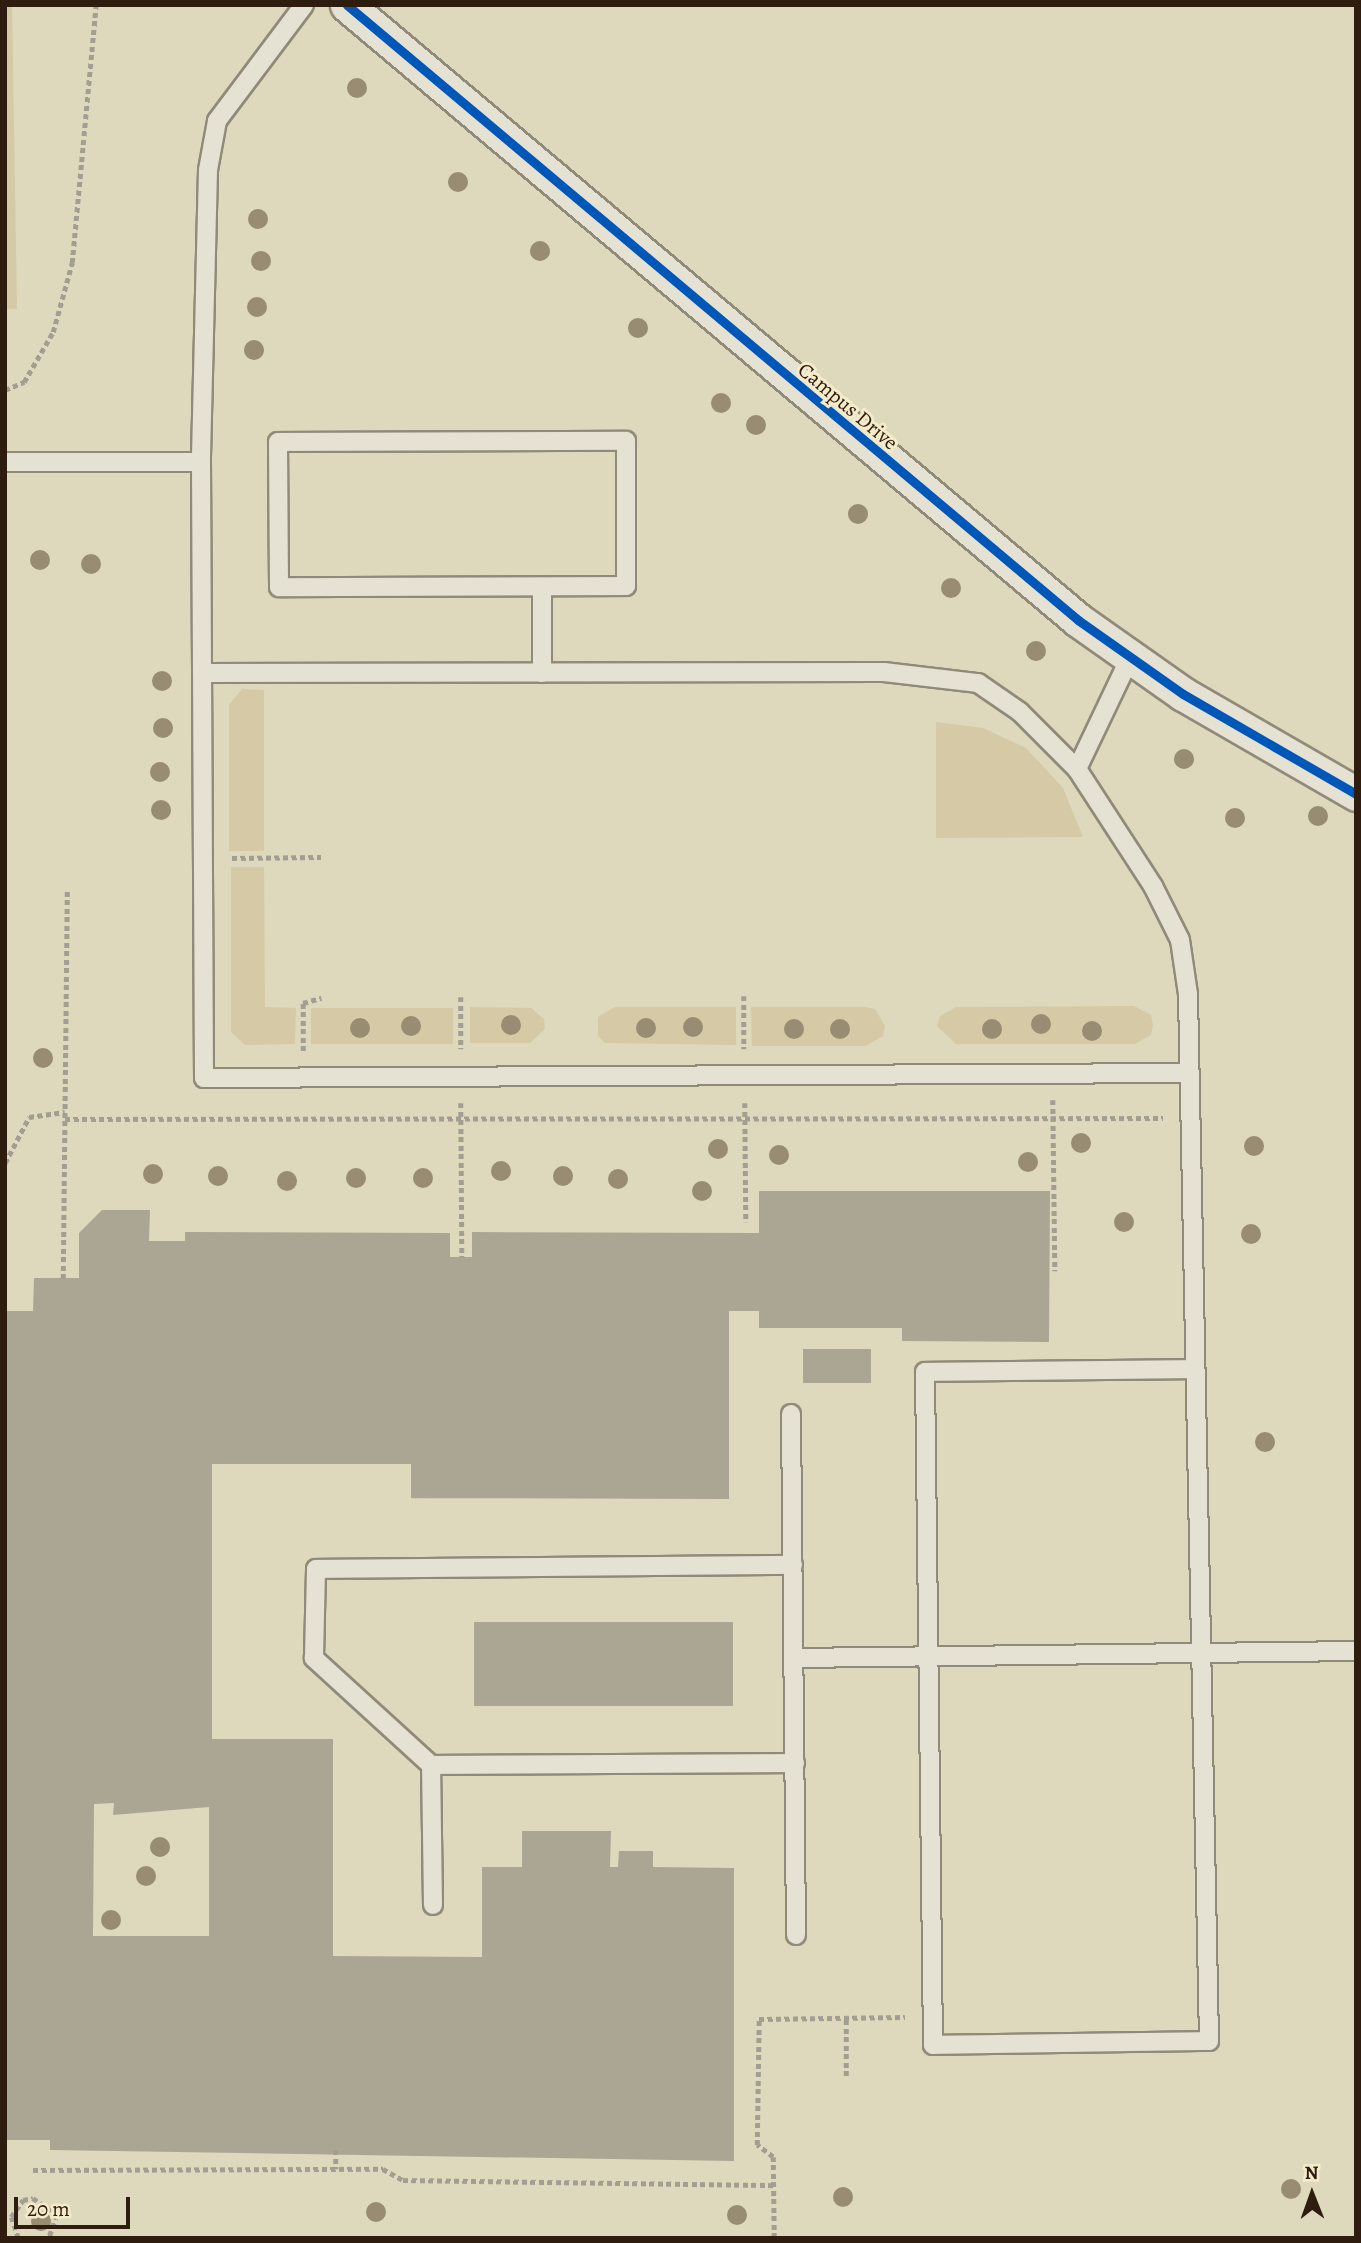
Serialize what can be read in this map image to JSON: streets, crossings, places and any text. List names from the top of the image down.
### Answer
{
  "streets": {
    "street": ["Campus Drive"]
  },
  "scale_bar": "20 m",
  "north": "top"
}
